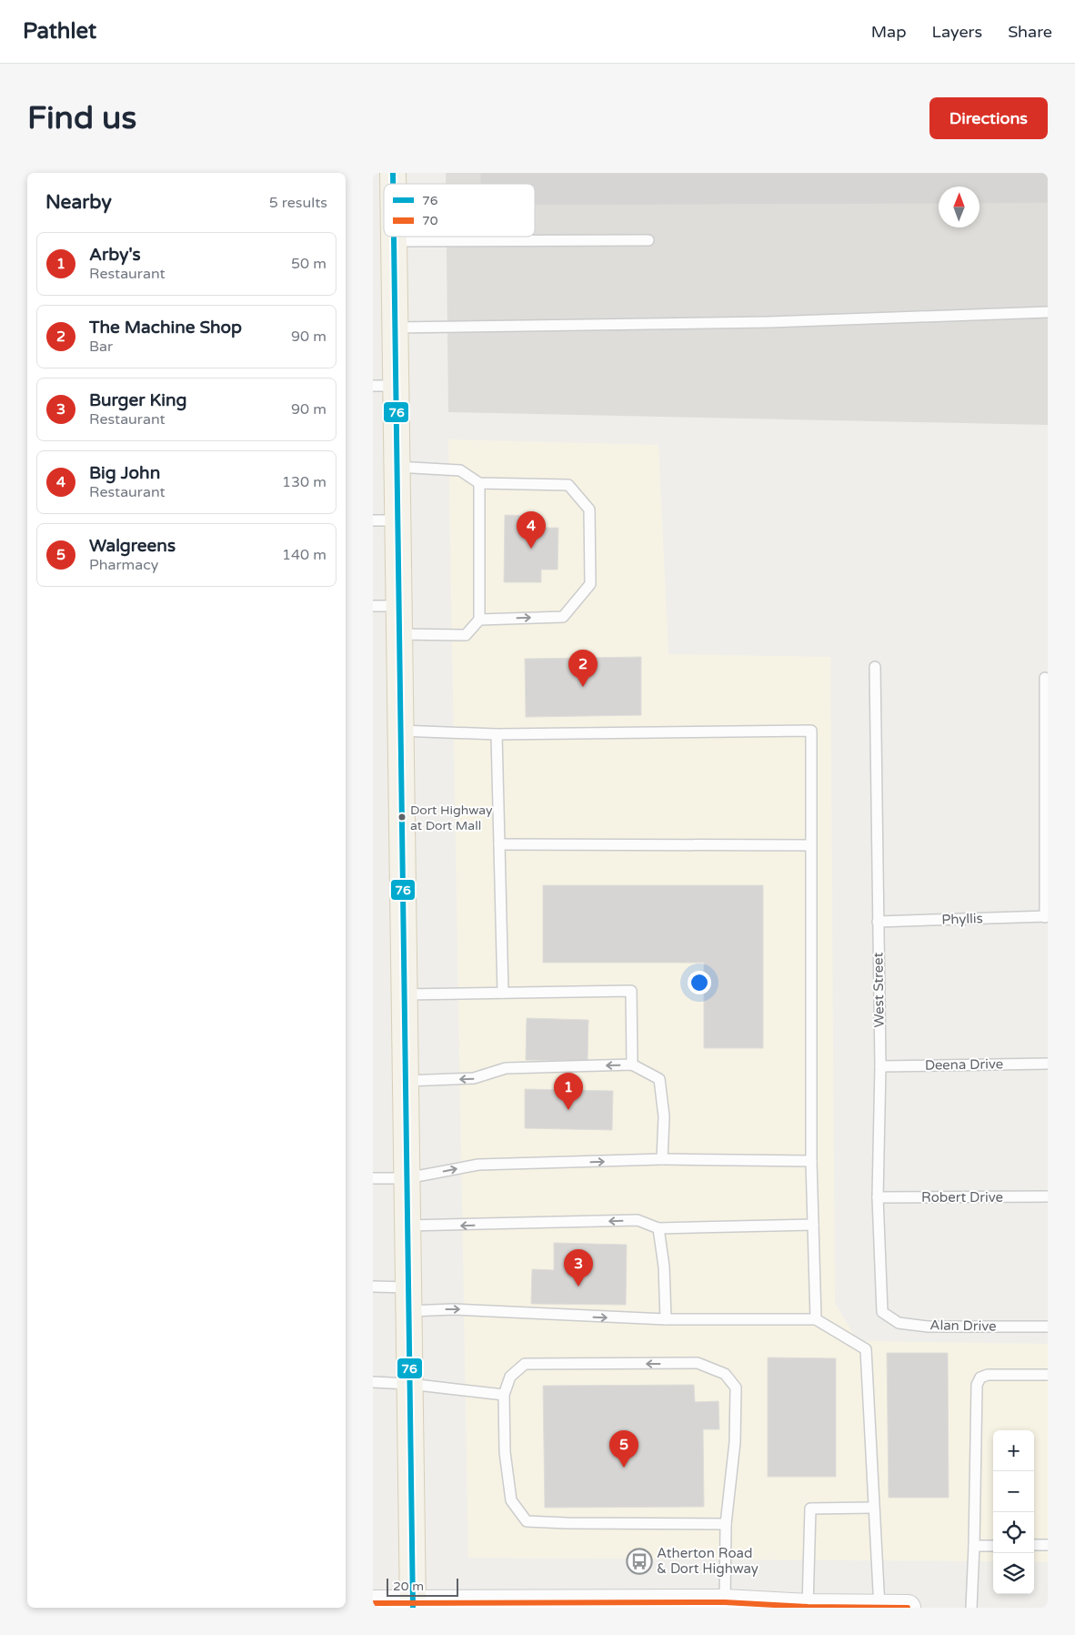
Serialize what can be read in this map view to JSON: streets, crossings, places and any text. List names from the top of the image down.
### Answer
{
  "streets": {
    "lane": [
      "Phyllis",
      "West Street",
      "Deena Drive",
      "Robert Drive",
      "Alan Drive"
    ]
  },
  "crossings": [
    ["Phyllis", "West Street"],
    ["West Street", "Deena Drive"],
    ["West Street", "Robert Drive"],
    ["West Street", "Alan Drive"]
  ],
  "places": {
    "other": ["Dort Highway at Dort Mall"],
    "bus stop": ["Atherton Road & Dort Highway"]
  },
  "lines": ["transit line 76", "transit line 70"],
  "legend": ["76", "70"],
  "scale_bar": "20 m",
  "north": "top",
  "page": {
    "header": "Pathlet",
    "nav": ["Map", "Layers", "Share"],
    "buttons": "Directions",
    "title": "Find us",
    "heading": ["Nearby", "5 results"],
    "list": [
      {
        "mark": "1",
        "name": "Arby's",
        "note": "Restaurant",
        "value": "50 m"
      },
      {
        "mark": "2",
        "name": "The Machine Shop",
        "note": "Bar",
        "value": "90 m"
      },
      {
        "mark": "3",
        "name": "Burger King",
        "note": "Restaurant",
        "value": "90 m"
      },
      {
        "mark": "4",
        "name": "Big John",
        "note": "Restaurant",
        "value": "130 m"
      },
      {
        "mark": "5",
        "name": "Walgreens",
        "note": "Pharmacy",
        "value": "140 m"
      }
    ],
    "pins": [
      "4",
      "2",
      "1",
      "3",
      "5"
    ],
    "map_buttons": ["+", "−"],
    "scale": "20 m"
  }
}
